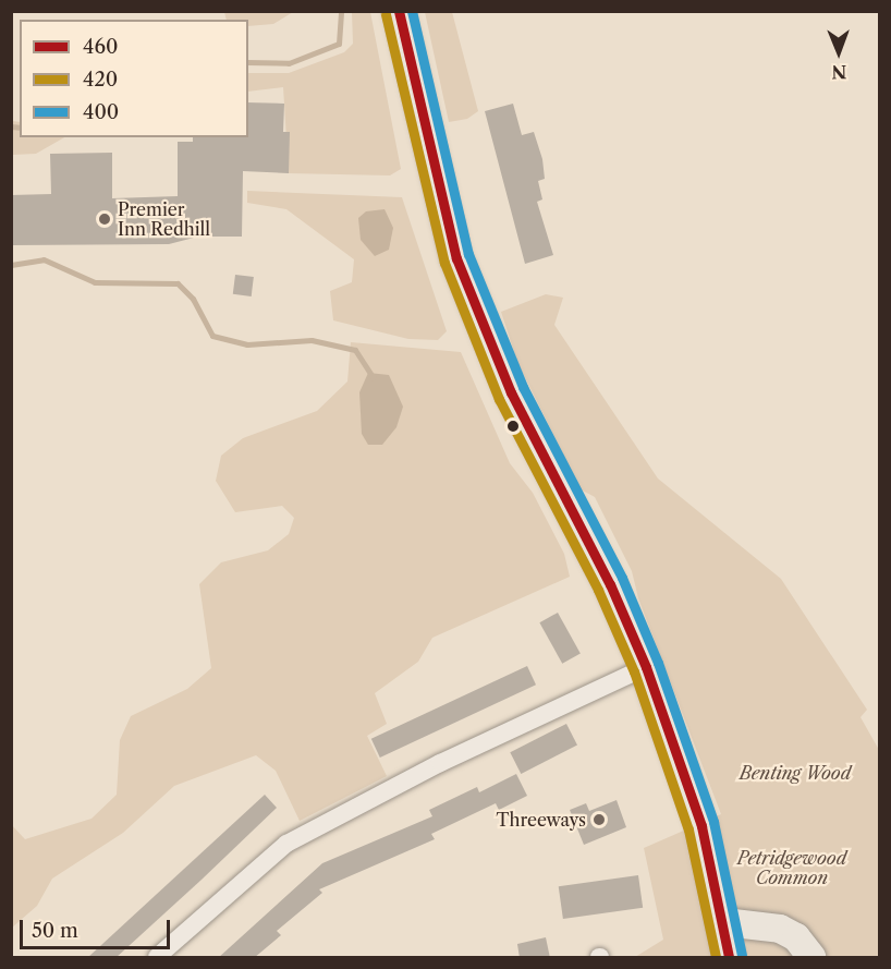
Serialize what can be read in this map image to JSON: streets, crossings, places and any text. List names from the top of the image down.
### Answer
{
  "parks": ["Benting Wood", "Petridgewood Common"],
  "places": ["Premier Inn Redhill", "Threeways"],
  "lines": ["transit line 460", "transit line 400", "transit line 420"],
  "legend": ["460", "420", "400"],
  "scale_bar": "50 m",
  "north": "bottom"
}
